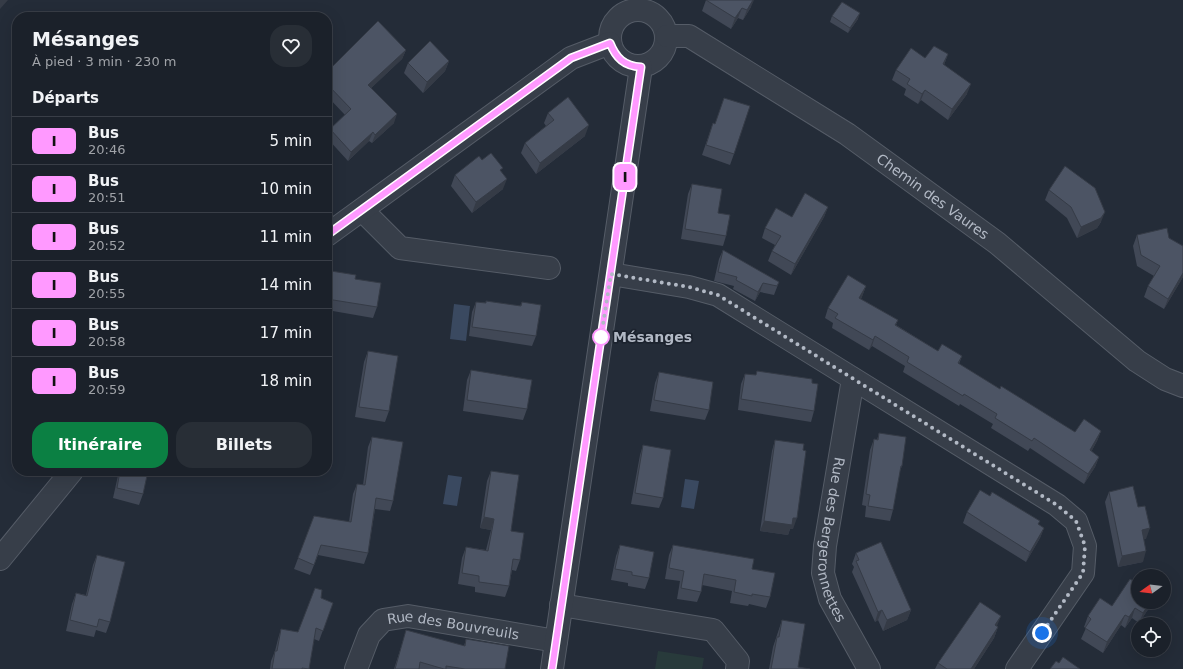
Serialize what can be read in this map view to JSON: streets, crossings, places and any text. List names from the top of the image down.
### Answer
{
  "streets": {
    "street": ["Chemin des Vaures", "Rue des Bergeronnettes", "Rue des Bouvreuils"]
  },
  "places": ["Mésanges"],
  "lines": ["bus line I"],
  "north": "left",
  "page": {
    "on_map": "I",
    "heading": [
      ["Mésanges", "À pied · 3 min · 230 m"],
      "Départs"
    ],
    "list": [
      {
        "mark": "I",
        "name": "Bus",
        "note": "20:46",
        "value": "5 min"
      },
      {
        "mark": "I",
        "name": "Bus",
        "note": "20:51",
        "value": "10 min"
      },
      {
        "mark": "I",
        "name": "Bus",
        "note": "20:52",
        "value": "11 min"
      },
      {
        "mark": "I",
        "name": "Bus",
        "note": "20:55",
        "value": "14 min"
      },
      {
        "mark": "I",
        "name": "Bus",
        "note": "20:58",
        "value": "17 min"
      },
      {
        "mark": "I",
        "name": "Bus",
        "note": "20:59",
        "value": "18 min"
      }
    ],
    "buttons": ["Itinéraire", "Billets"]
  }
}
